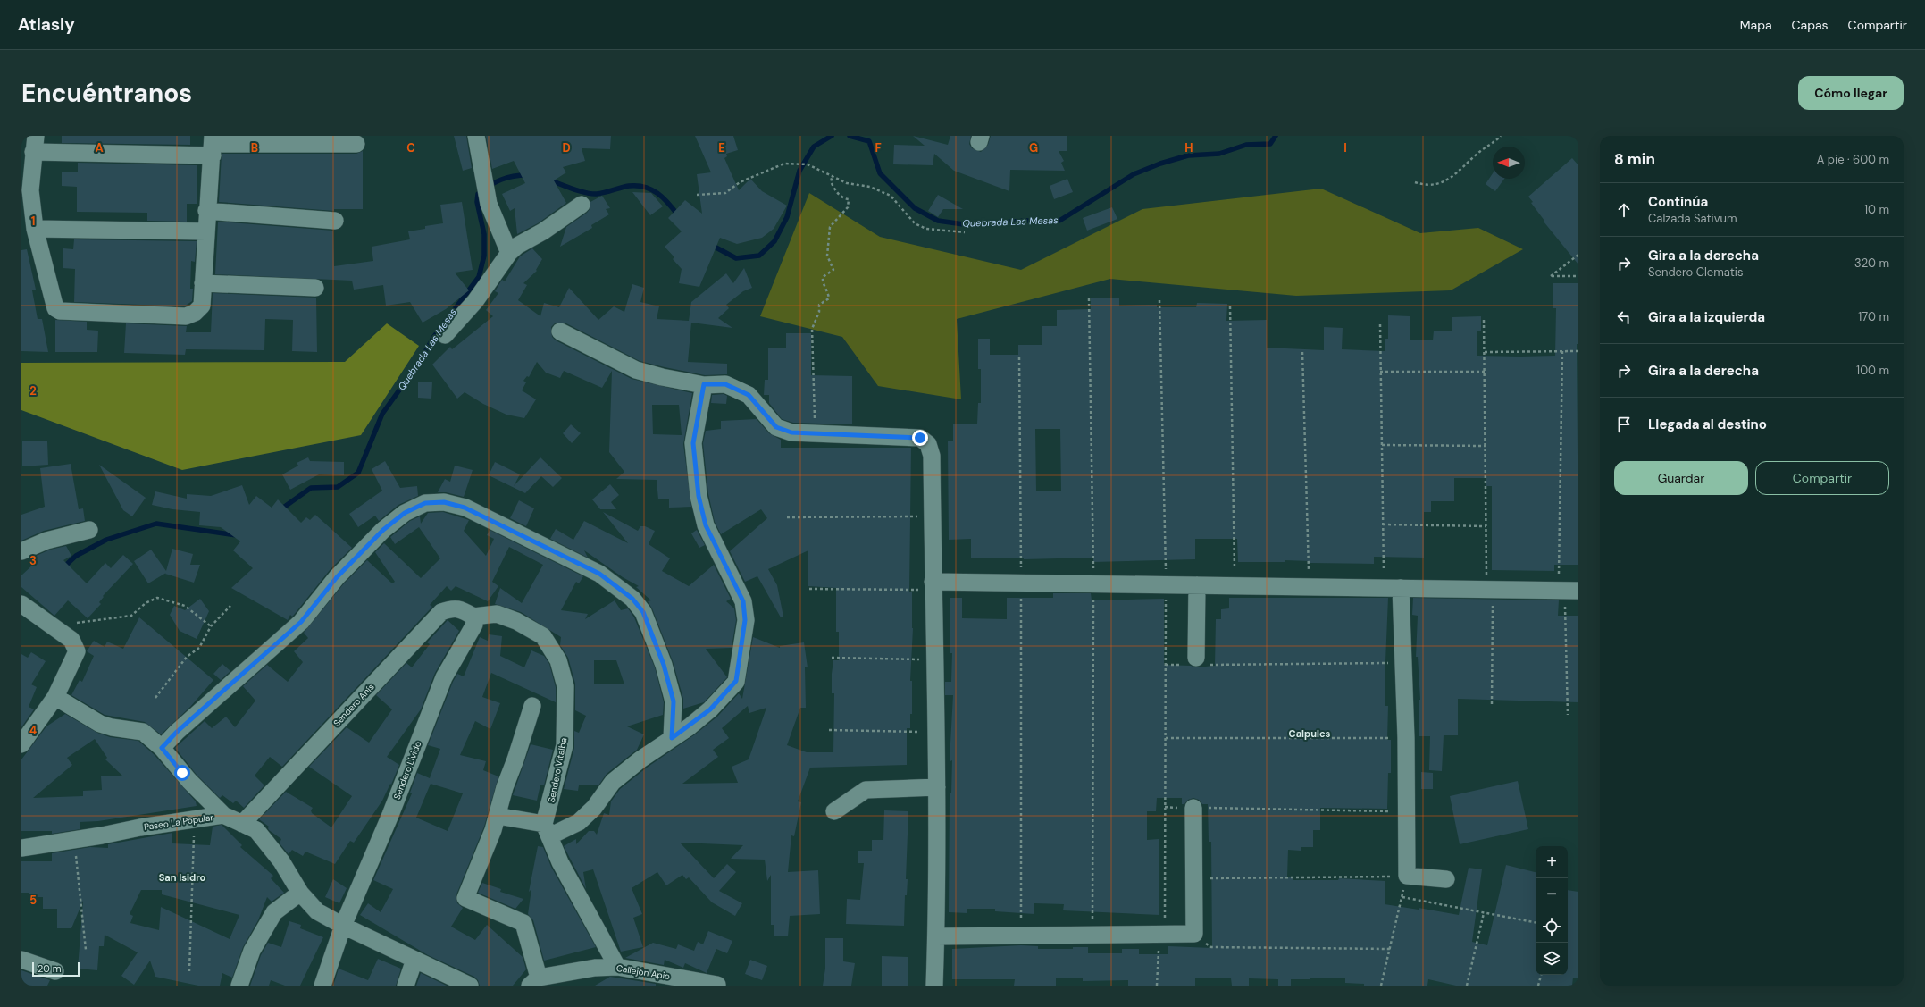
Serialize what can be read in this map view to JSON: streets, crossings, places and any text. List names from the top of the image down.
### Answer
{
  "streets": {
    "street": [
      "Sendero Anís",
      "Sendero Livido",
      "Sendero Vitalba",
      "Paseo La Popular",
      "Callejón Apio"
    ]
  },
  "crossings": [
    ["Sendero Anís", "Sendero Livido"],
    ["Sendero Anís", "Sendero Vitalba"],
    ["Sendero Anís", "Paseo La Popular"],
    ["Sendero Livido", "Sendero Vitalba"],
    ["Sendero Livido", "Paseo La Popular"]
  ],
  "districts": ["Calpules", "San Isidro"],
  "water": ["Quebrada Las Mesas"],
  "scale_bar": "20 m",
  "north": "left",
  "page": {
    "header": "Atlasly",
    "nav": ["Mapa", "Capas", "Compartir"],
    "buttons": [
      "Cómo llegar",
      ["Guardar", "Compartir"]
    ],
    "title": "Encuéntranos",
    "heading": ["8 min", "A pie · 600 m"],
    "list": [
      ["Continúa", "Calzada Sativum", "10 m"],
      ["Gira a la derecha", "Sendero Clematis", "320 m"],
      ["Gira a la izquierda", "170 m"],
      ["Gira a la derecha", "100 m"],
      "Llegada al destino"
    ],
    "map_buttons": ["+", "−"],
    "scale": "20 m"
  },
  "grid": {
    "columns": [
      "A",
      "B",
      "C",
      "D",
      "E",
      "F",
      "G",
      "H",
      "I"
    ],
    "rows": [
      "1",
      "2",
      "3",
      "4",
      "5"
    ]
  }
}
